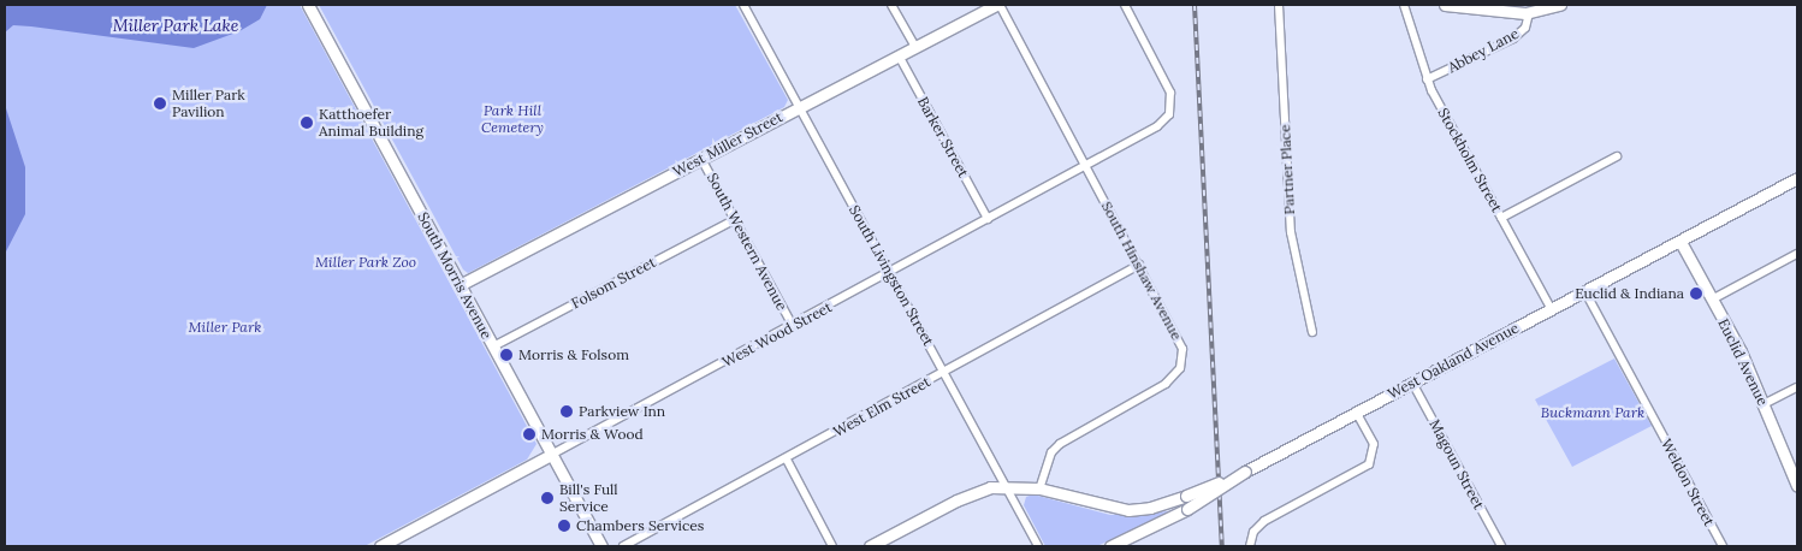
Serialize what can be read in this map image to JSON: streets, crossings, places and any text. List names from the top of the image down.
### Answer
{
  "streets": {
    "main road": [
      "West Miller Street",
      "South Morris Avenue",
      "West Wood Street",
      "West Oakland Avenue",
      "Euclid Avenue"
    ],
    "street": [
      "Abbey Lane",
      "Barker Street",
      "Stockholm Street",
      "Partner Place",
      "South Western Avenue",
      "South Hinshaw Avenue",
      "South Livingston Street",
      "Folsom Street",
      "West Elm Street",
      "Magoun Street",
      "Weldon Street"
    ]
  },
  "crossings": [
    ["Abbey Lane", "Stockholm Street"],
    ["Barker Street", "West Miller Street"],
    ["Barker Street", "West Wood Street"],
    ["West Miller Street", "South Western Avenue"],
    ["West Miller Street", "South Hinshaw Avenue"],
    ["West Miller Street", "South Morris Avenue"],
    ["West Miller Street", "South Livingston Street"],
    ["Stockholm Street", "West Oakland Avenue"],
    ["South Western Avenue", "Folsom Street"],
    ["South Western Avenue", "West Wood Street"],
    ["South Hinshaw Avenue", "West Wood Street"],
    ["South Hinshaw Avenue", "West Elm Street"],
    ["South Morris Avenue", "Folsom Street"],
    ["South Morris Avenue", "West Wood Street"],
    ["South Livingston Street", "West Wood Street"],
    ["South Livingston Street", "West Elm Street"],
    ["West Oakland Avenue", "Euclid Avenue"],
    ["West Oakland Avenue", "Magoun Street"],
    ["West Oakland Avenue", "Weldon Street"]
  ],
  "water": ["Miller Park Lake"],
  "parks": [
    "Park Hill Cemetery",
    "Miller Park Zoo",
    "Miller Park",
    "Buckmann Park"
  ],
  "places": [
    "Miller Park Pavilion",
    "Katthoefer Animal Building",
    "Euclid & Indiana",
    "Morris & Folsom",
    "Parkview Inn",
    "Morris & Wood",
    "Bill's Full Service",
    "Chambers Services"
  ]
}
